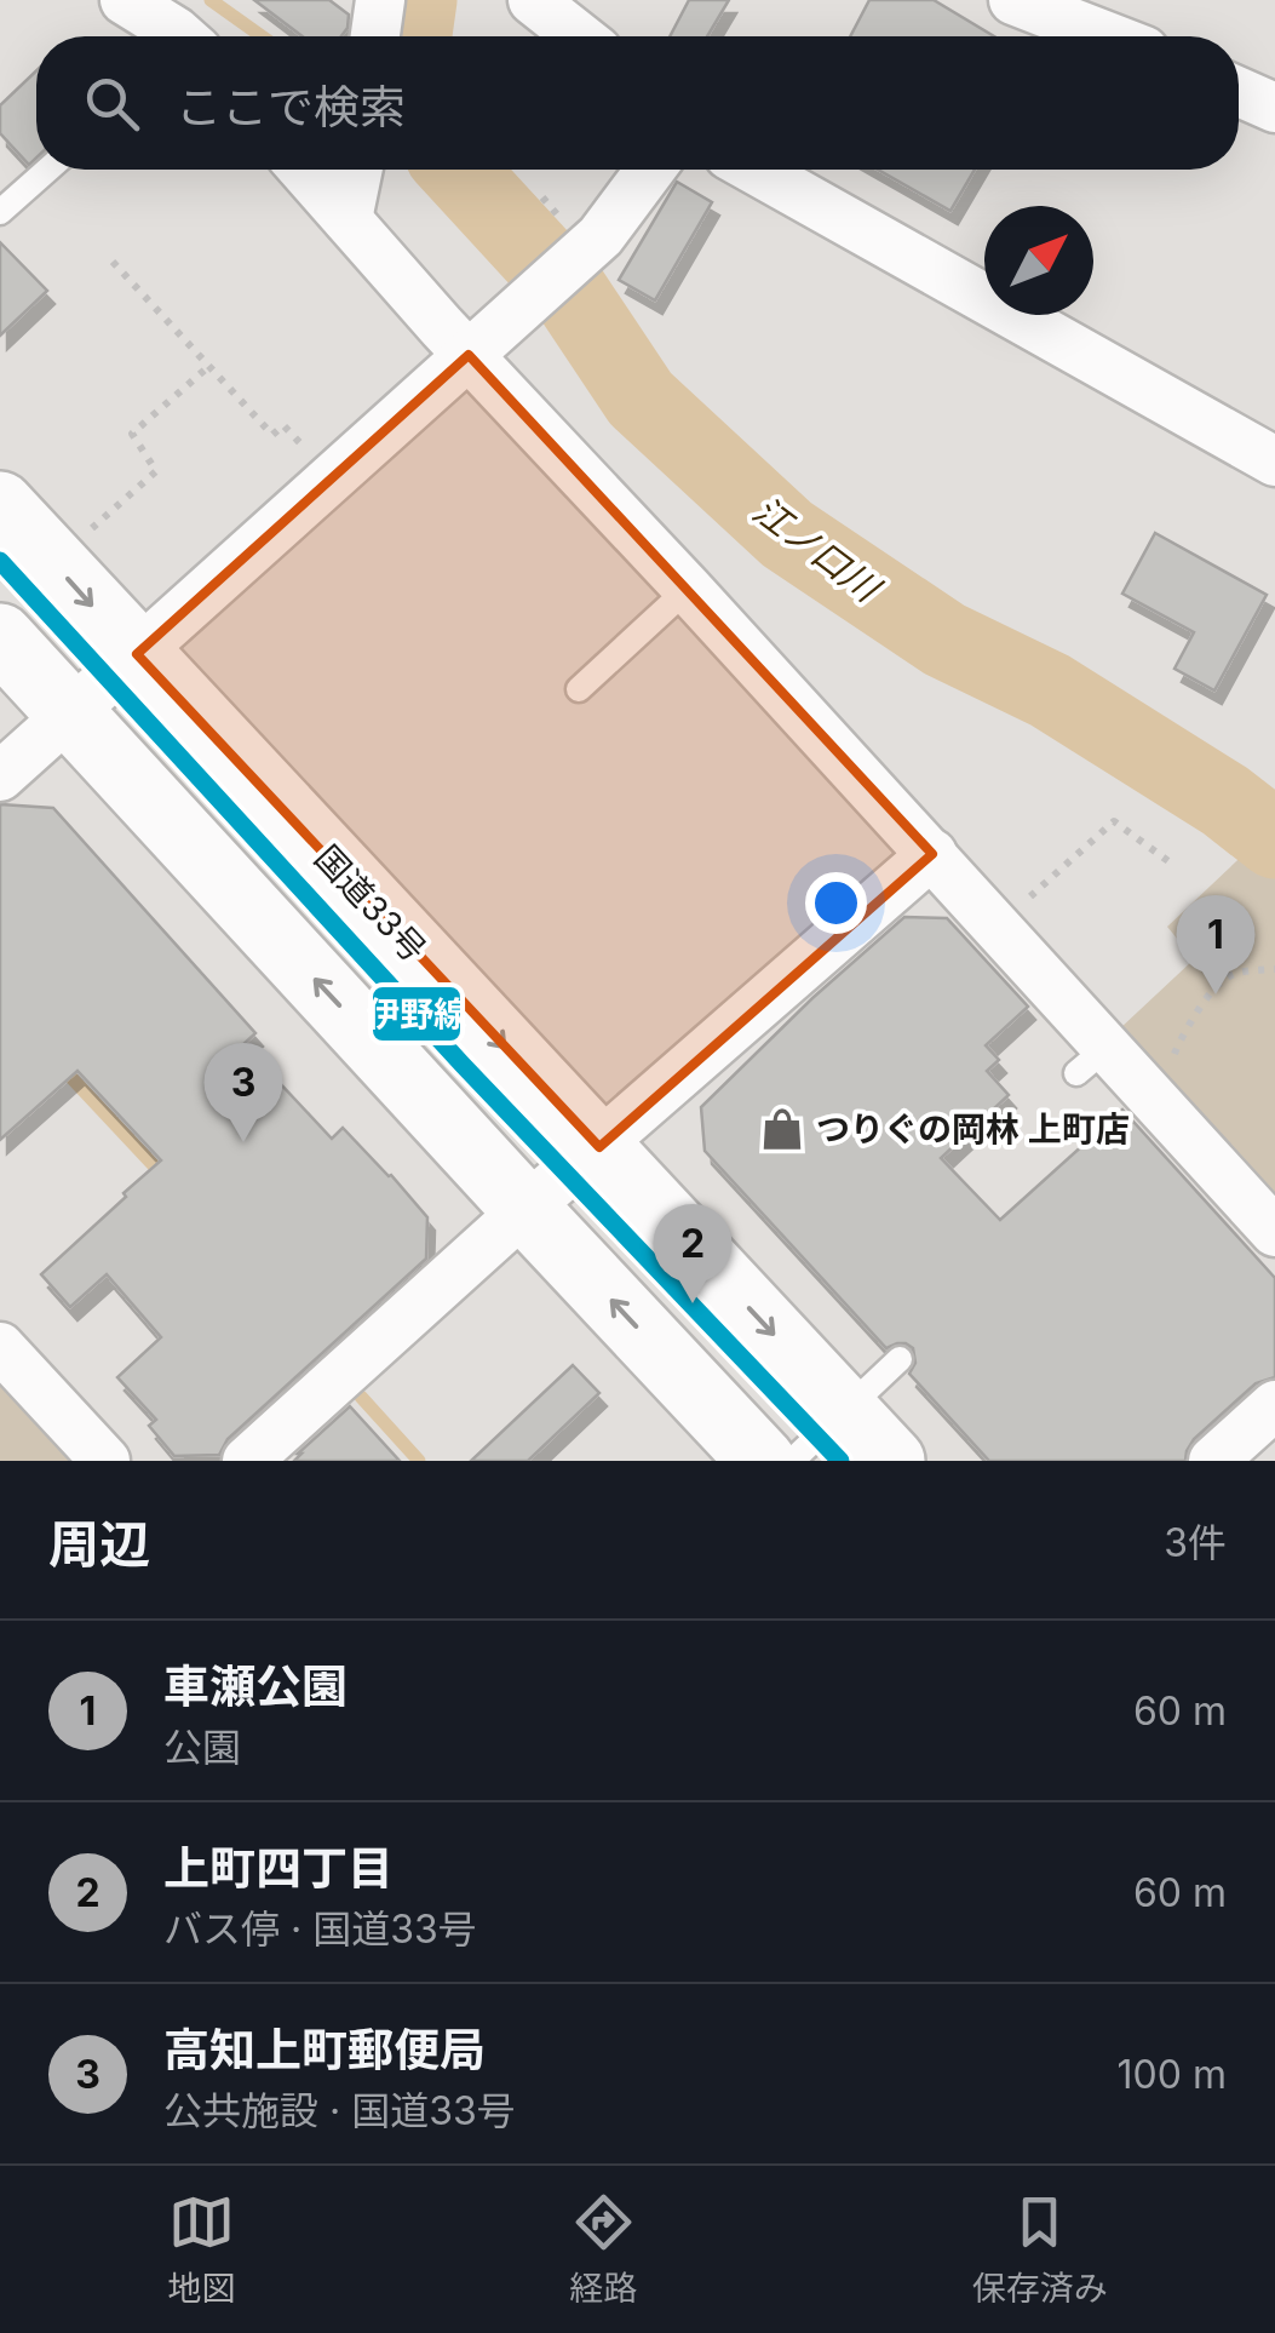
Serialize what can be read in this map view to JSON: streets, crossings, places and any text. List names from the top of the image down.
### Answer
{
  "streets": {
    "highway": ["国道33号"]
  },
  "water": ["江ノ口川"],
  "places": {
    "shop": ["つりぐの岡林 上町店"]
  },
  "lines": ["transit line 伊野線"],
  "north": "top right",
  "page": {
    "search": "ここで検索",
    "pins": ["1", "3", "2"],
    "heading": ["周辺", "3件"],
    "list": [
      {
        "mark": "1",
        "name": "車瀬公園",
        "note": "公園",
        "value": "60 m"
      },
      {
        "mark": "2",
        "name": "上町四丁目",
        "note": "バス停 · 国道33号",
        "value": "60 m"
      },
      {
        "mark": "3",
        "name": "高知上町郵便局",
        "note": "公共施設 · 国道33号",
        "value": "100 m"
      }
    ],
    "nav": ["地図", "経路", "保存済み"]
  }
}
